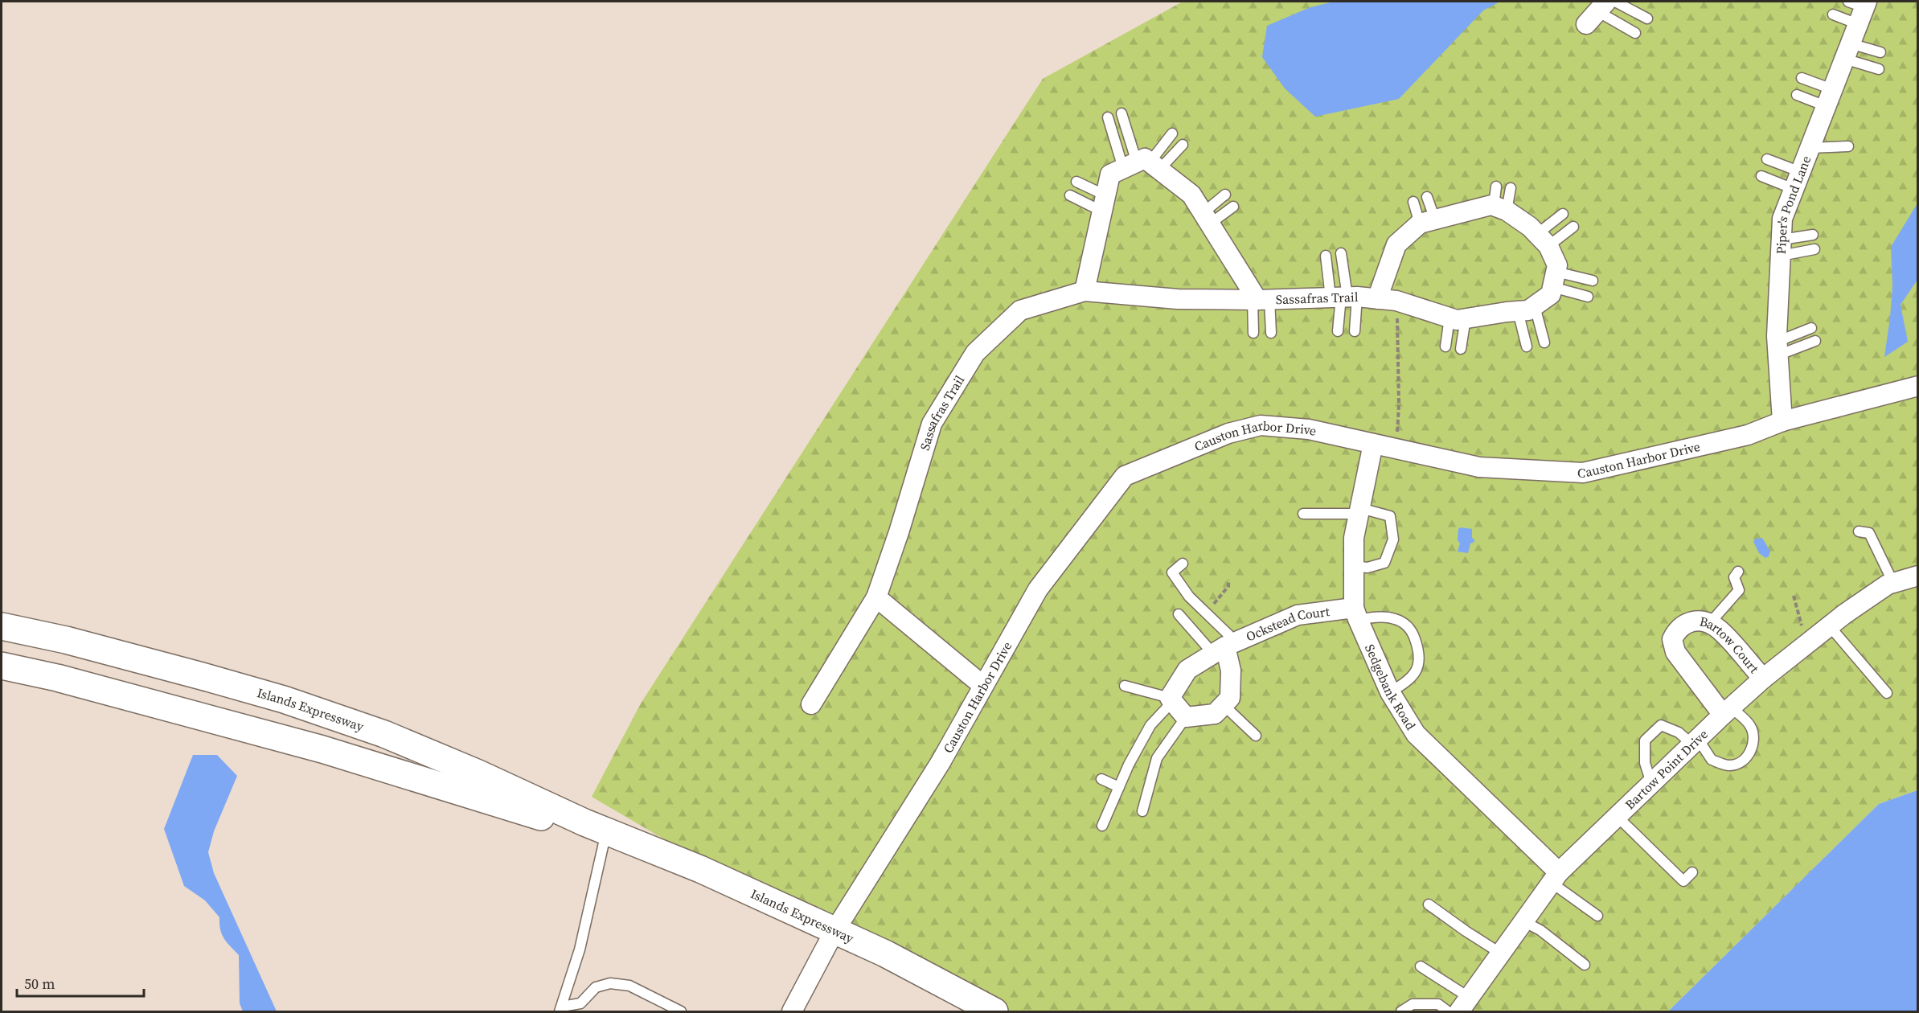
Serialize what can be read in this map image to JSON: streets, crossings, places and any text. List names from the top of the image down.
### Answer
{
  "streets": {
    "main road": ["Islands Expressway"],
    "street": [
      "Piper's Pond Lane",
      "Sassafras Trail",
      "Causton Harbor Drive",
      "Ockstead Court",
      "Bartow Court",
      "Sedgebank Road",
      "Bartow Point Drive"
    ]
  },
  "crossings": [
    ["Piper's Pond Lane", "Causton Harbor Drive"],
    ["Causton Harbor Drive", "Sedgebank Road"],
    ["Causton Harbor Drive", "Islands Expressway"],
    ["Ockstead Court", "Sedgebank Road"],
    ["Bartow Court", "Bartow Point Drive"],
    ["Sedgebank Road", "Bartow Point Drive"]
  ],
  "scale_bar": "50 m"
}
